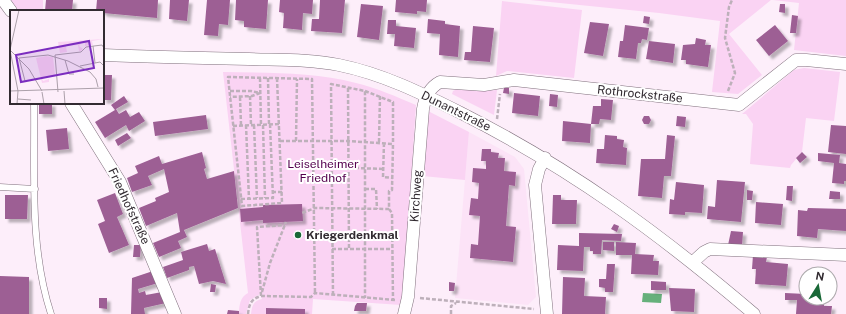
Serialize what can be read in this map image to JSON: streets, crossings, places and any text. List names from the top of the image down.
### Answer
{
  "streets": {
    "street": [
      "Rothrockstraße",
      "Dunantstraße",
      "Kirchweg",
      "Friedhofstraße"
    ]
  },
  "crossings": [
    ["Rothrockstraße", "Dunantstraße"],
    ["Rothrockstraße", "Kirchweg"],
    ["Dunantstraße", "Kirchweg"]
  ],
  "parks": ["Leiselheimer Friedhof"],
  "places": ["Kriegerdenkmal"],
  "north": "top"
}
